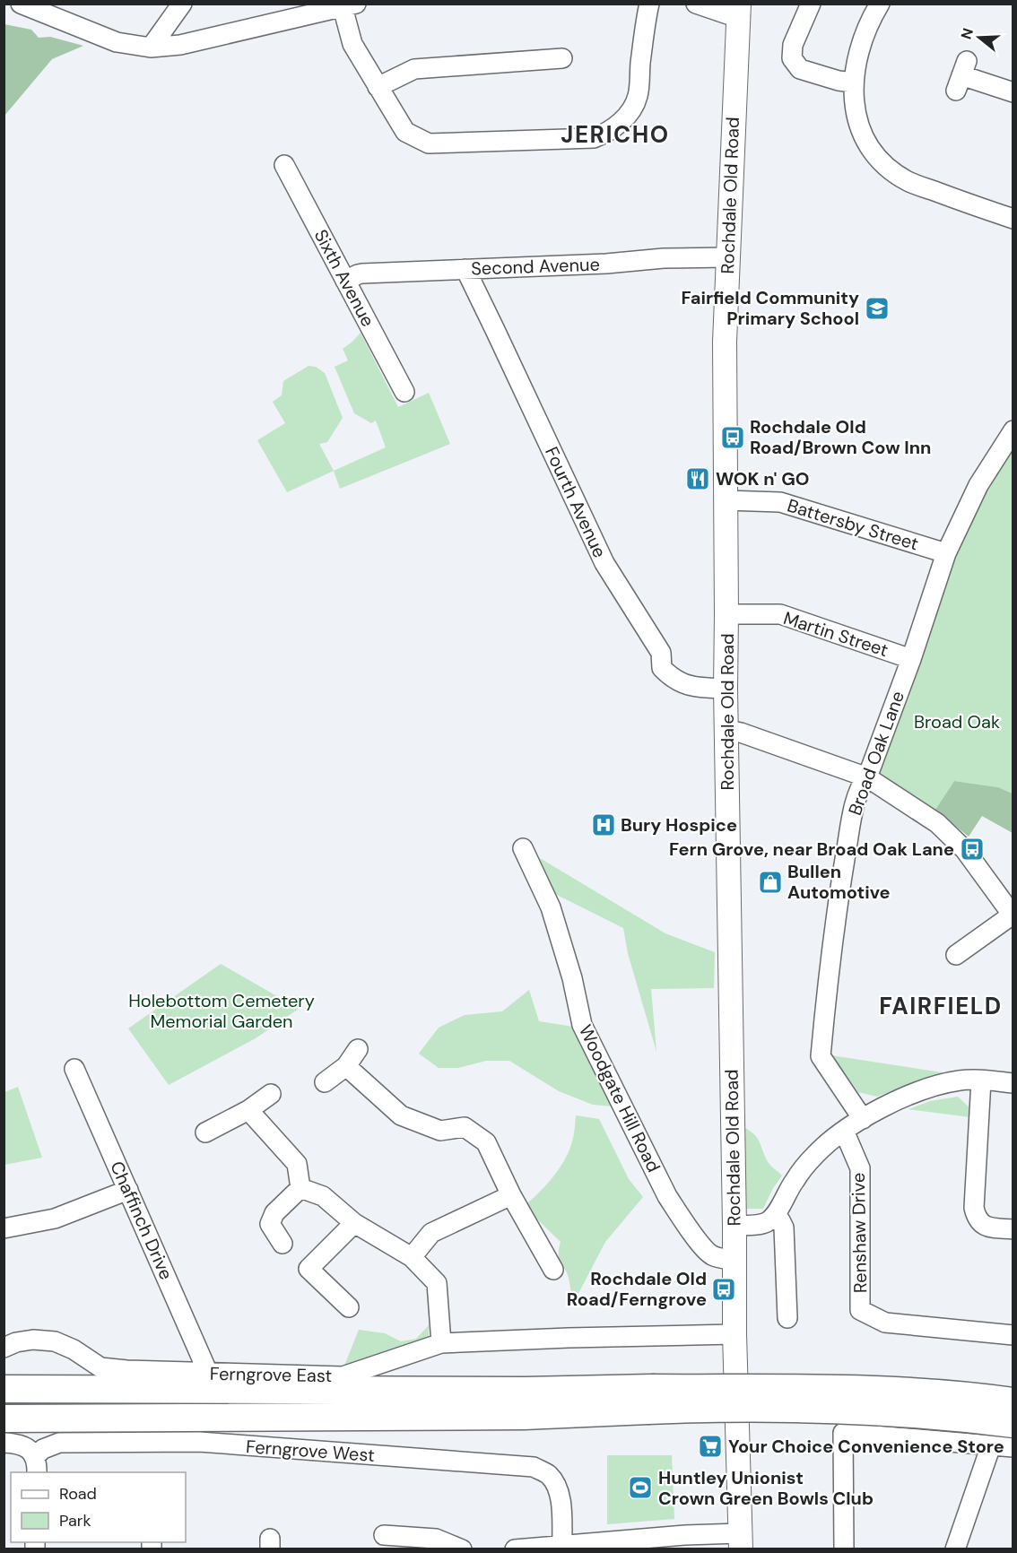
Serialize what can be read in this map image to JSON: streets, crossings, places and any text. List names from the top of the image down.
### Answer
{
  "streets": {
    "main road": ["Rochdale Old Road"],
    "street": [
      "Second Avenue",
      "Sixth Avenue",
      "Fourth Avenue",
      "Battersby Street",
      "Martin Street",
      "Broad Oak Lane",
      "Woodgate Hill Road",
      "Chaffinch Drive",
      "Renshaw Drive",
      "Ferngrove East",
      "Ferngrove West"
    ]
  },
  "crossings": [
    ["Rochdale Old Road", "Second Avenue"],
    ["Rochdale Old Road", "Fourth Avenue"],
    ["Rochdale Old Road", "Battersby Street"],
    ["Rochdale Old Road", "Martin Street"],
    ["Rochdale Old Road", "Woodgate Hill Road"],
    ["Rochdale Old Road", "Ferngrove East"],
    ["Second Avenue", "Sixth Avenue"],
    ["Second Avenue", "Fourth Avenue"],
    ["Battersby Street", "Broad Oak Lane"],
    ["Martin Street", "Broad Oak Lane"],
    ["Chaffinch Drive", "Ferngrove East"]
  ],
  "districts": ["JERICHO", "FAIRFIELD"],
  "parks": ["Broad Oak", "Holebottom Cemetery Memorial Garden"],
  "places": {
    "school or university": ["Fairfield Community Primary School"],
    "bus stop": ["Rochdale Old Road/Brown Cow Inn", "Fern Grove, near Broad Oak Lane", "Rochdale Old Road/Ferngrove"],
    "restaurant": ["WOK n' GO"],
    "hospital": ["Bury Hospice"],
    "shop": ["Bullen Automotive"],
    "supermarket": ["Your Choice Convenience Store"],
    "sports": ["Huntley Unionist Crown Green Bowls Club"]
  },
  "legend": ["Road", "Park"],
  "north": "left"
}
